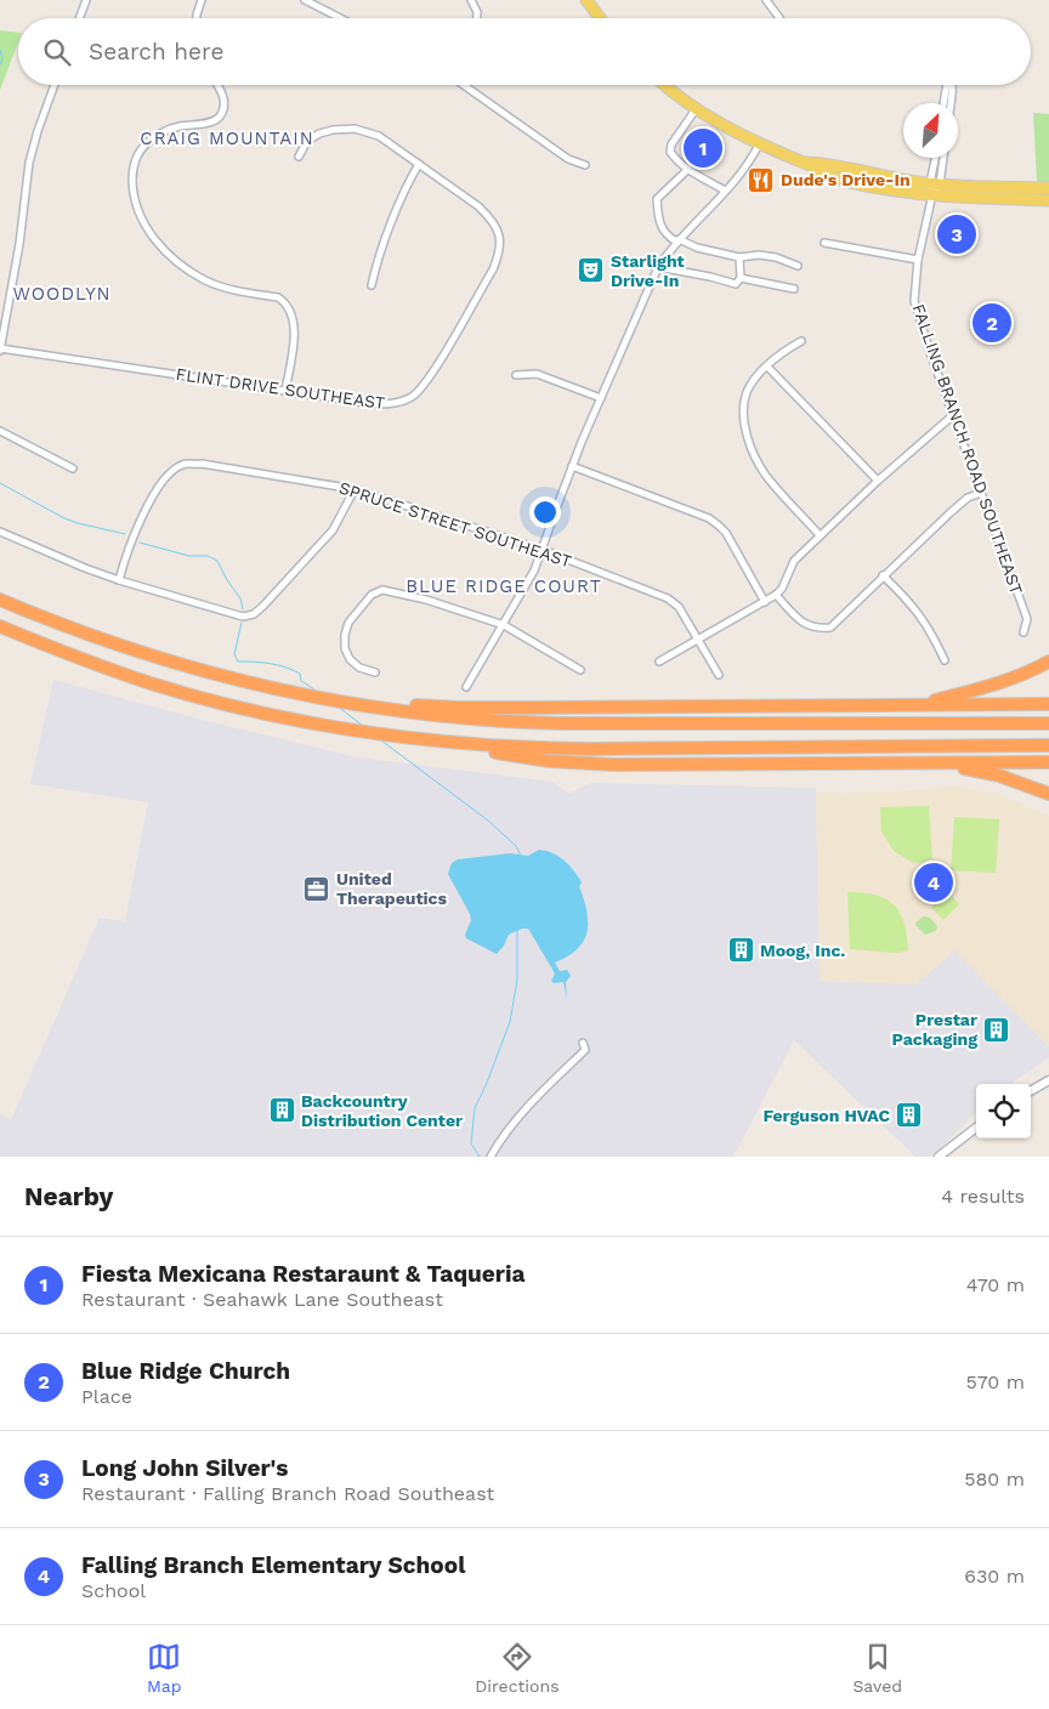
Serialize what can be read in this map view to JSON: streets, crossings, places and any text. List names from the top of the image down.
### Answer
{
  "streets": {
    "street": ["FLINT DRIVE SOUTHEAST", "FALLING BRANCH ROAD SOUTHEAST", "SPRUCE STREET SOUTHEAST"]
  },
  "districts": ["CRAIG MOUNTAIN", "WOODLYN", "BLUE RIDGE COURT"],
  "places": {
    "restaurant": ["Dude's Drive-In"],
    "theatre": ["Starlight Drive-In"],
    "office": ["United Therapeutics"],
    "building": [
      "Moog, Inc.",
      "Prestar Packaging",
      "Backcountry Distribution Center",
      "Ferguson HVAC"
    ]
  },
  "north": "top right",
  "page": {
    "search": "Search here",
    "pins": [
      "1",
      "3",
      "2",
      "4"
    ],
    "heading": ["Nearby", "4 results"],
    "list": [
      {
        "mark": "1",
        "name": "Fiesta Mexicana Restaraunt & Taqueria",
        "note": "Restaurant · Seahawk Lane Southeast",
        "value": "470 m"
      },
      {
        "mark": "2",
        "name": "Blue Ridge Church",
        "note": "Place",
        "value": "570 m"
      },
      {
        "mark": "3",
        "name": "Long John Silver's",
        "note": "Restaurant · Falling Branch Road Southeast",
        "value": "580 m"
      },
      {
        "mark": "4",
        "name": "Falling Branch Elementary School",
        "note": "School",
        "value": "630 m"
      }
    ],
    "nav": ["Map", "Directions", "Saved"]
  }
}
